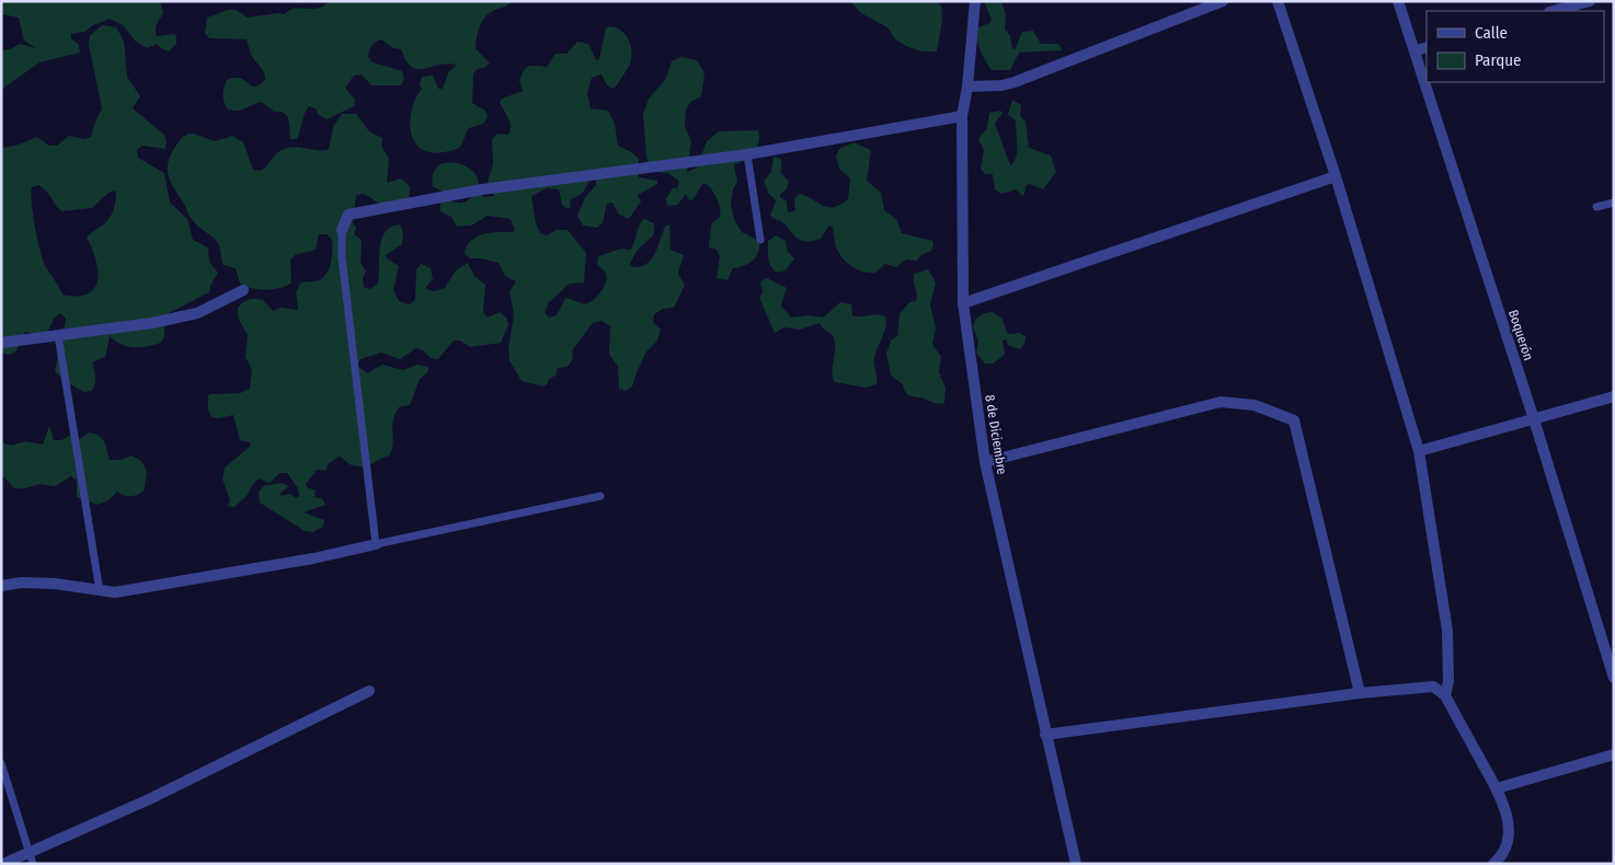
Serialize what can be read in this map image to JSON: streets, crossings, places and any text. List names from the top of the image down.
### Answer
{
  "streets": {
    "street": ["Boquerón", "8 de Diciembre"]
  },
  "legend": ["Calle", "Parque"]
}
